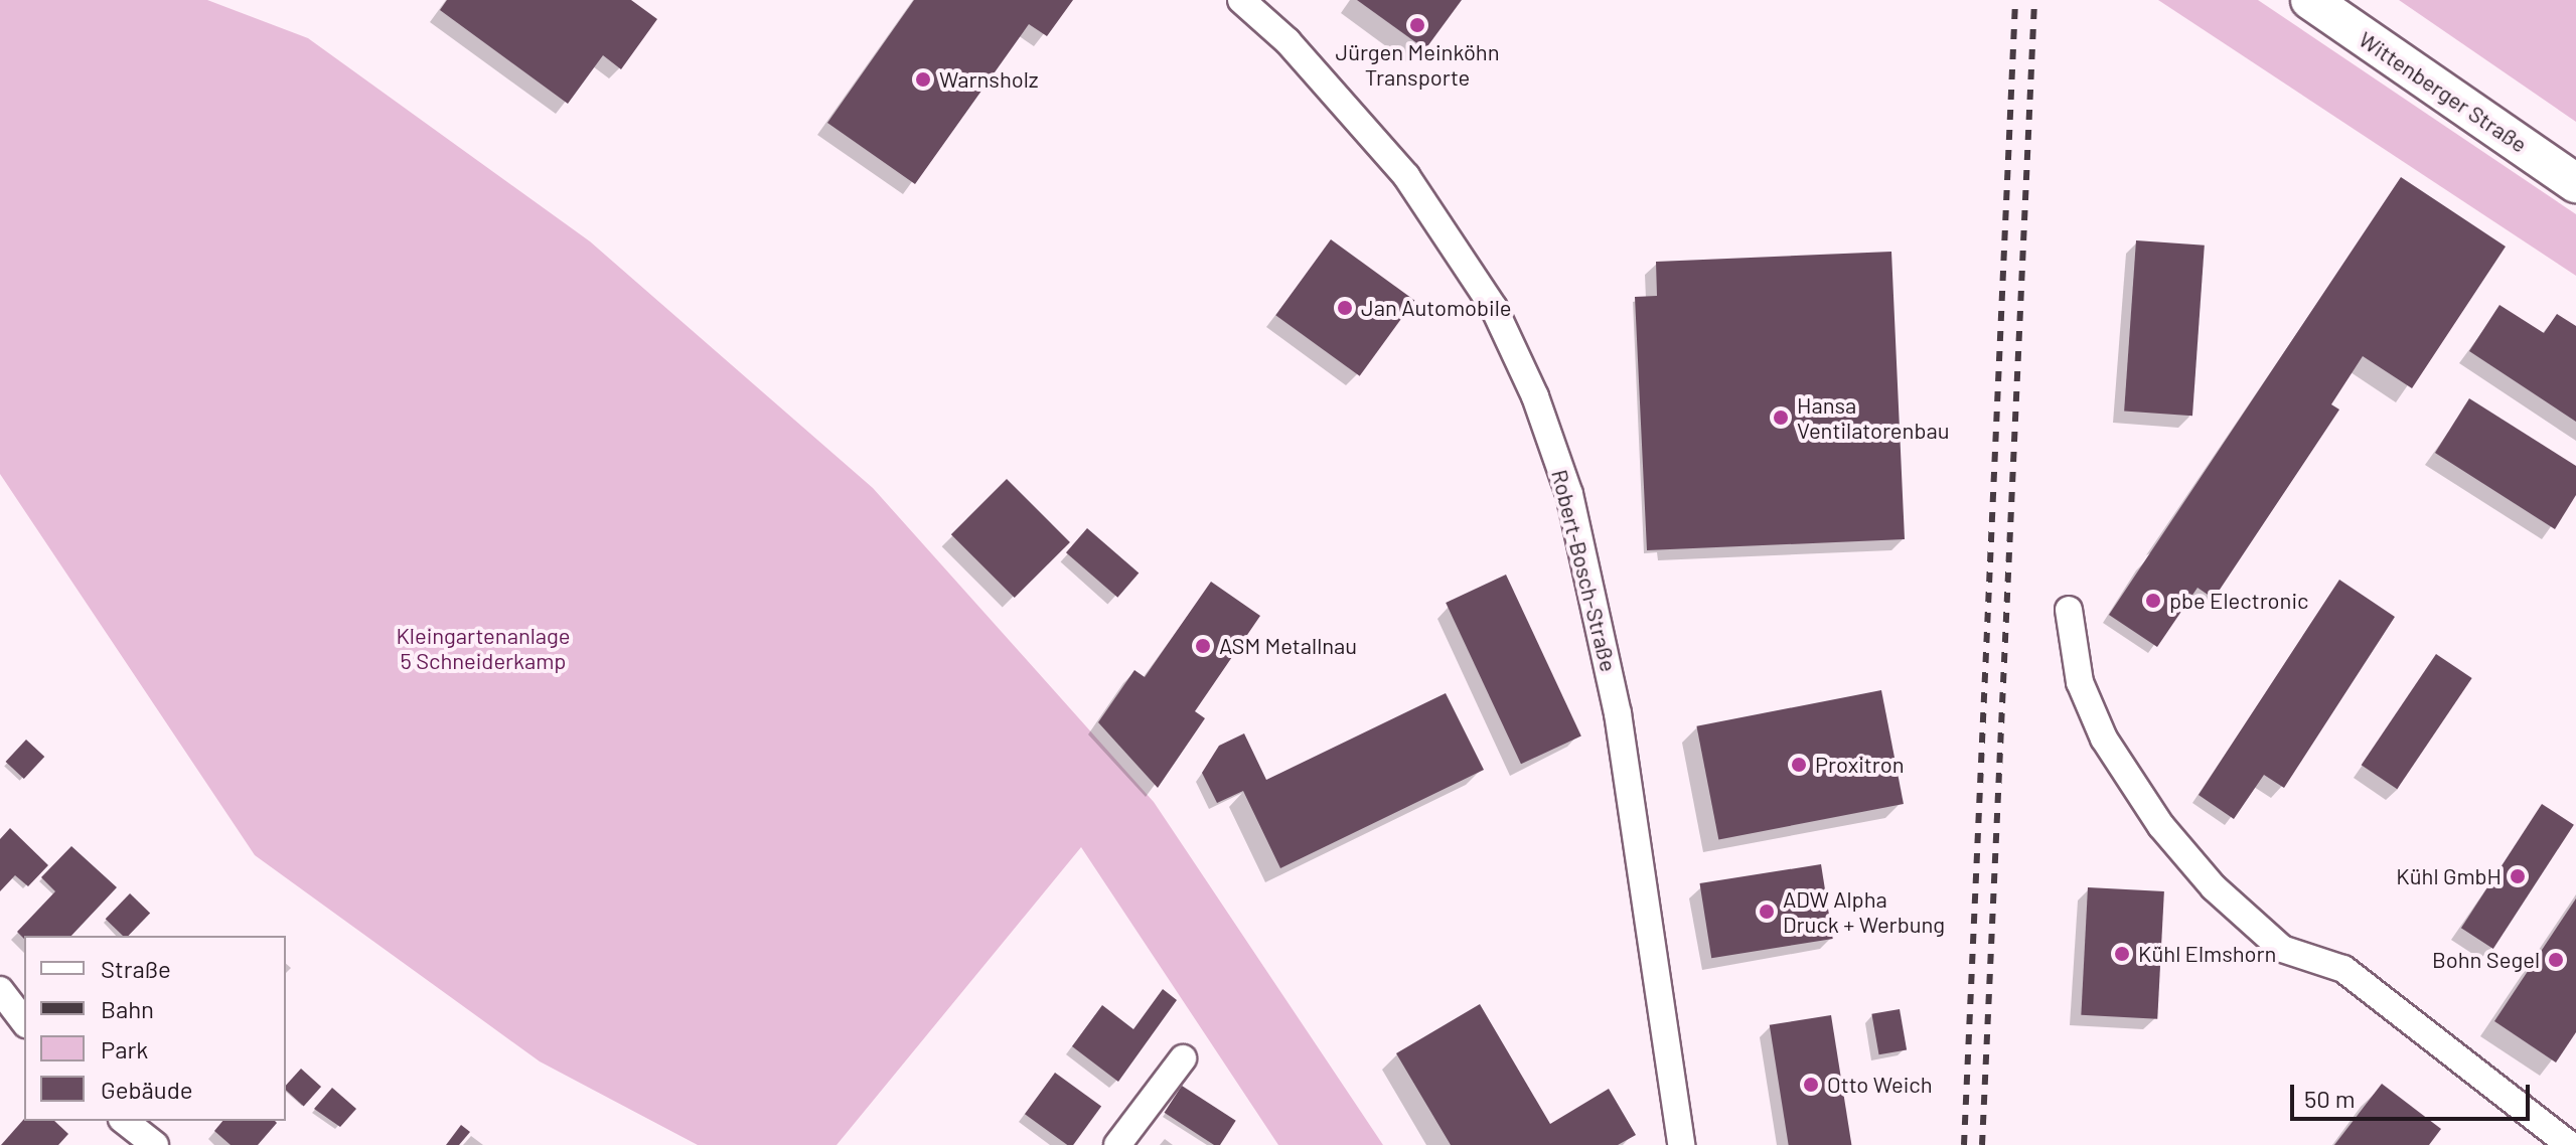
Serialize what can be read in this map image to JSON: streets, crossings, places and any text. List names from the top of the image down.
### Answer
{
  "streets": {
    "main road": ["Wittenberger Straße"],
    "street": ["Robert-Bosch-Straße"]
  },
  "parks": ["Kleingartenanlage 5 Schneiderkamp"],
  "places": [
    "Jürgen Meinköhn Transporte",
    "Warnsholz",
    "Jan Automobile",
    "Hansa Ventilatorenbau",
    "pbe Electronic",
    "ASM Metallnau",
    "Proxitron",
    "Kühl GmbH",
    "ADW Alpha Druck + Werbung",
    "Kühl Elmshorn",
    "Bohn Segel",
    "Otto Weich"
  ],
  "legend": [
    "Straße",
    "Bahn",
    "Park",
    "Gebäude"
  ],
  "scale_bar": "50 m"
}
